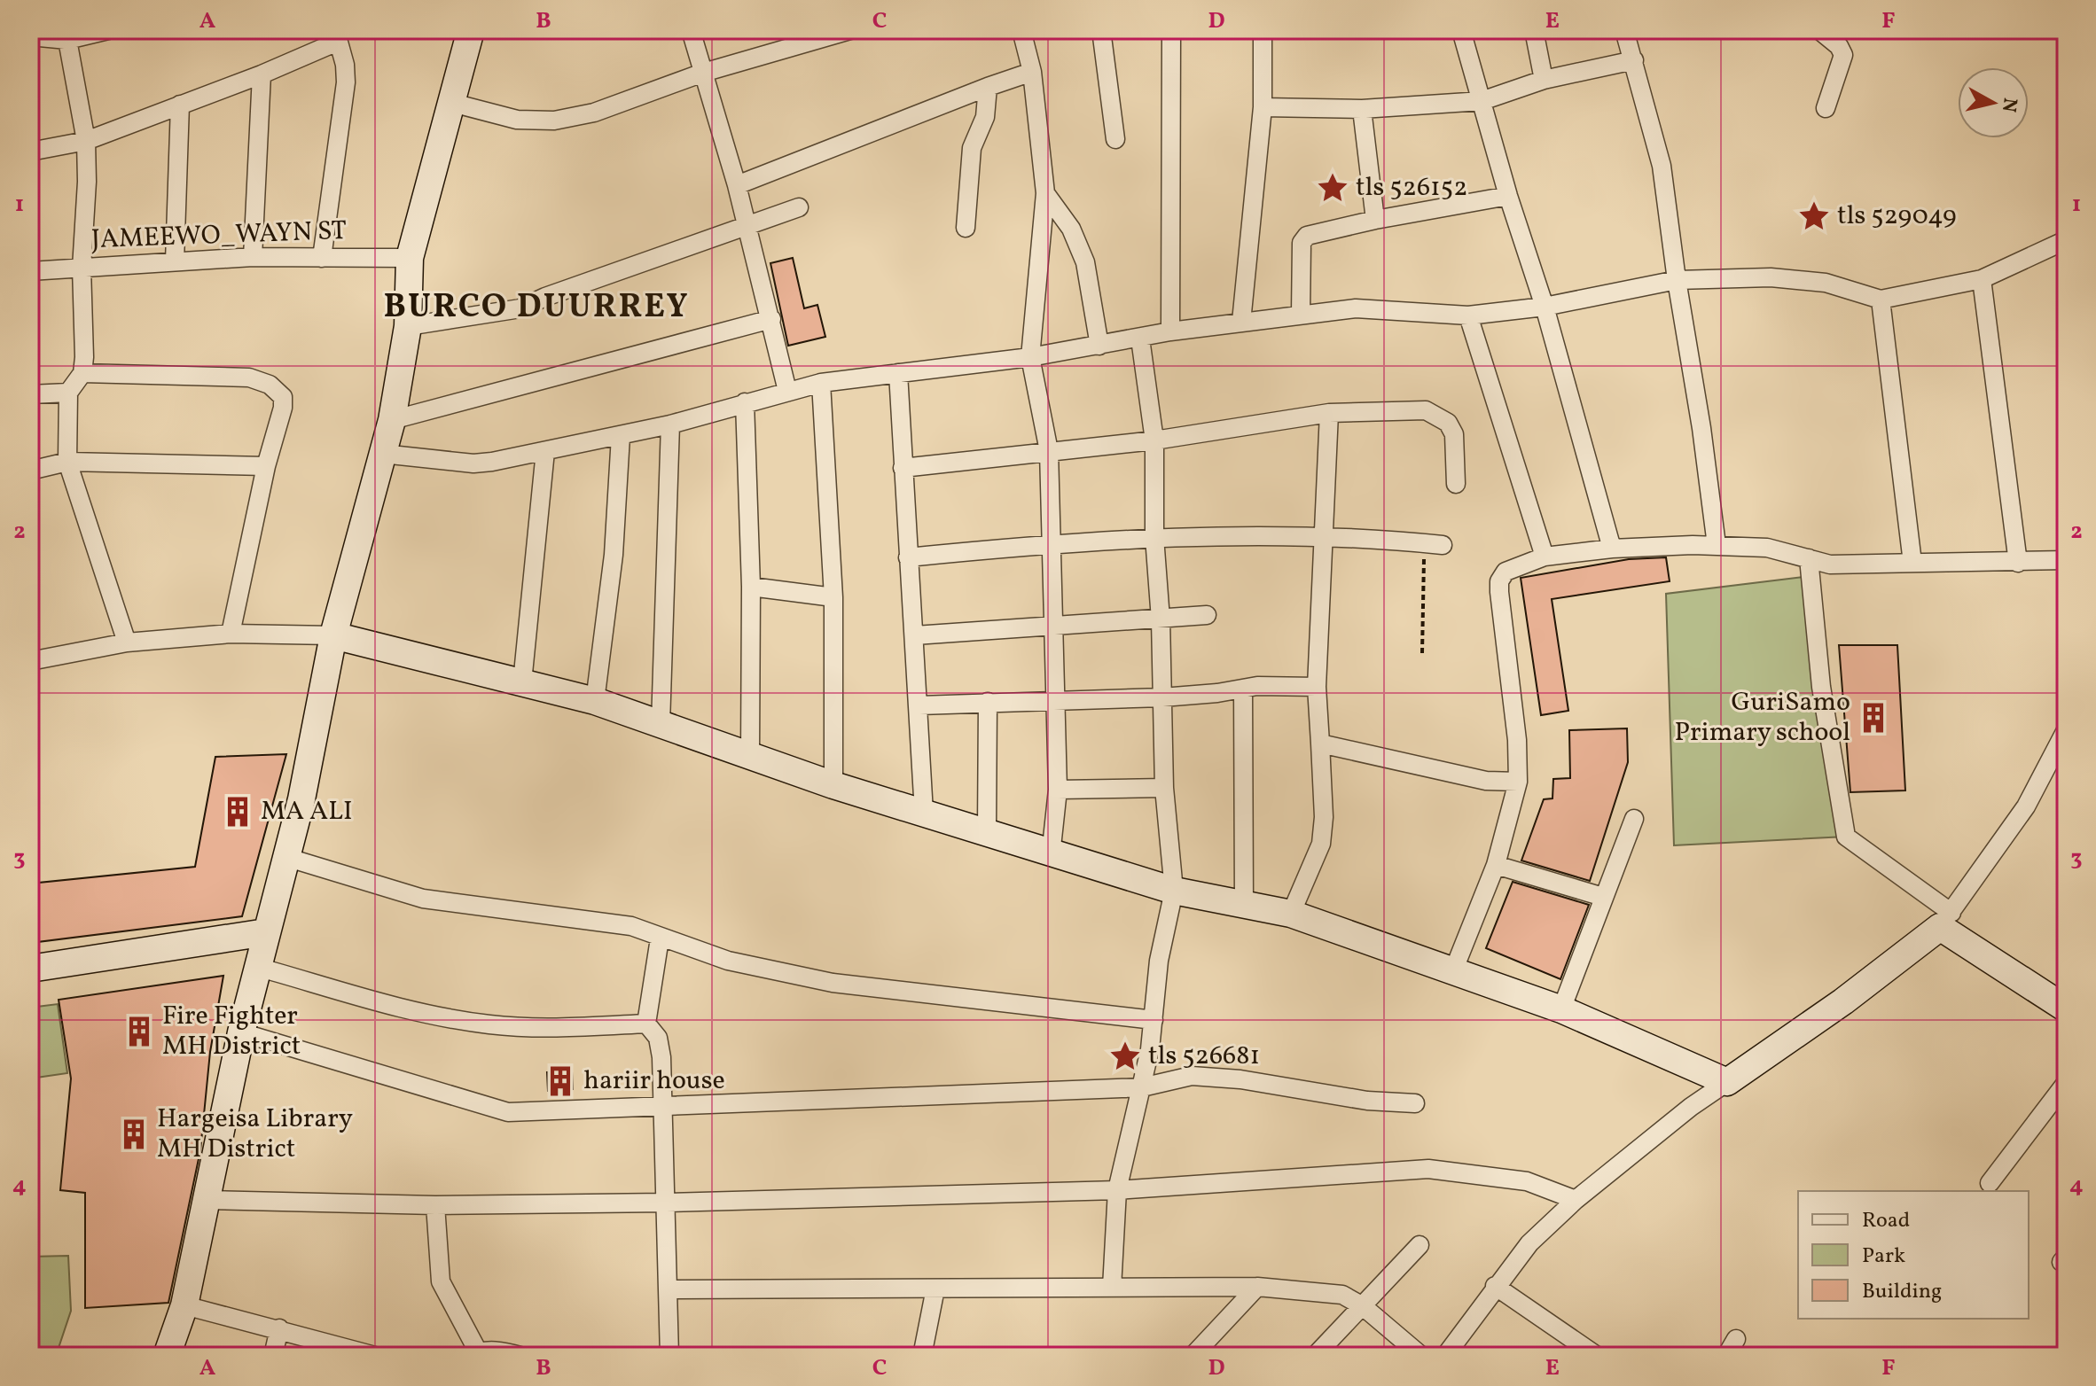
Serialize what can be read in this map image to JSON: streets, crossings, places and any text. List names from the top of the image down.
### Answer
{
  "streets": {
    "street": ["JAMEEWO_WAYN ST"]
  },
  "districts": ["BURCO DUURREY"],
  "places": {
    "place": ["tls 526152", "tls 529049", "tls 526681"],
    "building": [
      "GuriSamo Primary school",
      "MA ALI",
      "Fire Fighter MH District",
      "hariir house",
      "Hargeisa Library MH District"
    ]
  },
  "legend": ["Road", "Park", "Building"],
  "north": "right",
  "grid": {
    "columns": [
      "A",
      "B",
      "C",
      "D",
      "E",
      "F"
    ],
    "rows": [
      "1",
      "2",
      "3",
      "4"
    ]
  }
}
